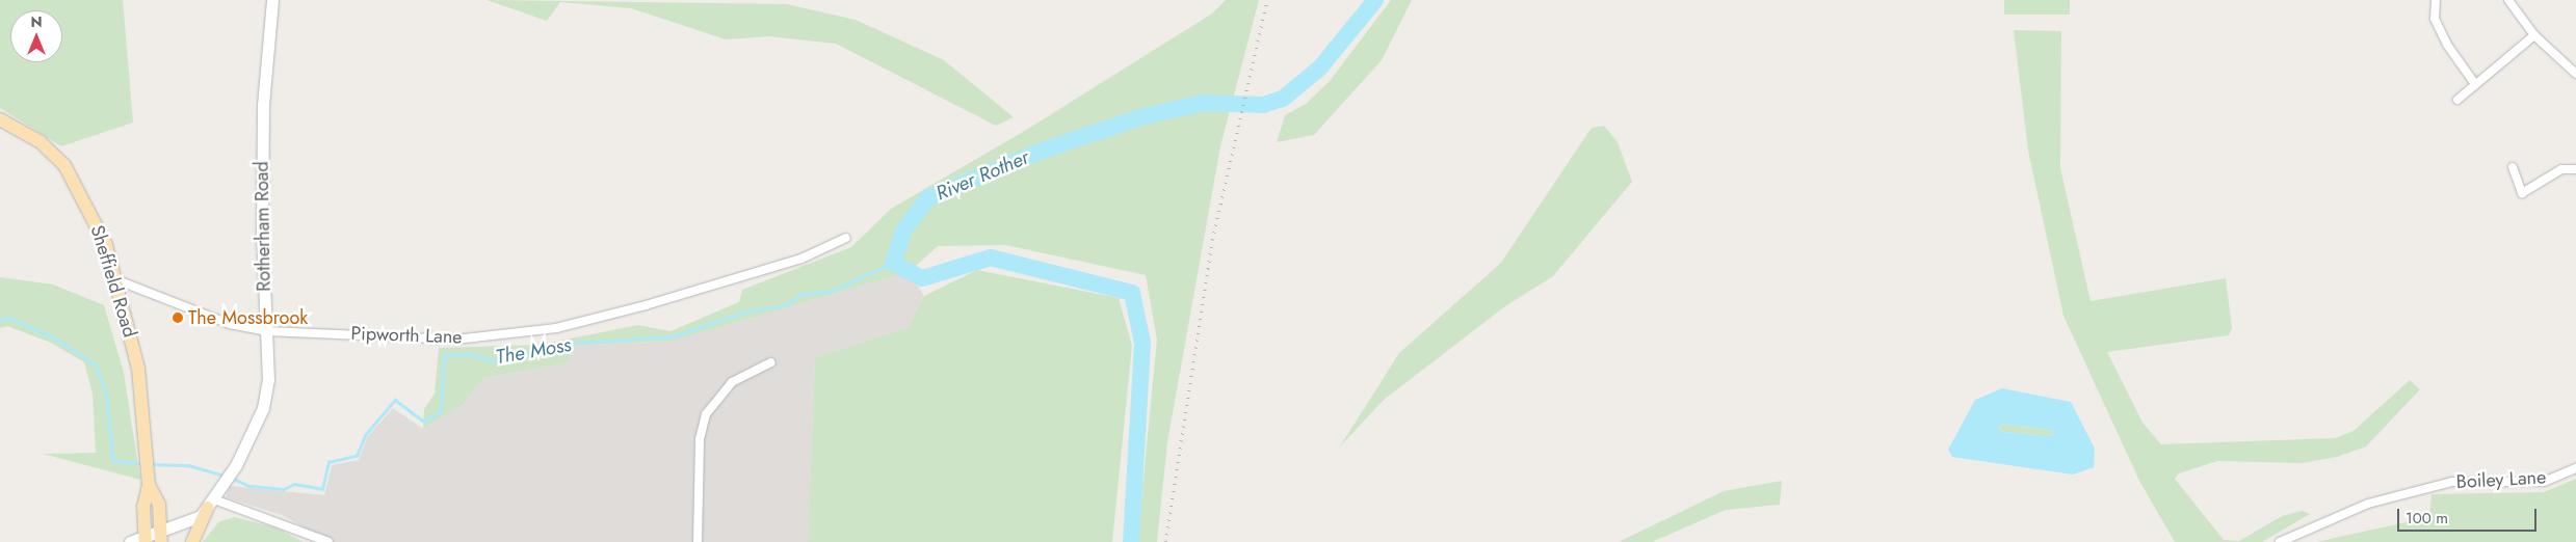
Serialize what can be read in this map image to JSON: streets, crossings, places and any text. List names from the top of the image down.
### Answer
{
  "streets": {
    "main road": ["Rotherham Road", "Sheffield Road"],
    "street": ["Pipworth Lane", "Boiley Lane"]
  },
  "crossings": [
    ["Rotherham Road", "Sheffield Road"],
    ["Rotherham Road", "Pipworth Lane"],
    ["Sheffield Road", "Pipworth Lane"]
  ],
  "water": ["River Rother", "The Moss"],
  "places": ["The Mossbrook"],
  "scale_bar": "100 m",
  "north": "top"
}
